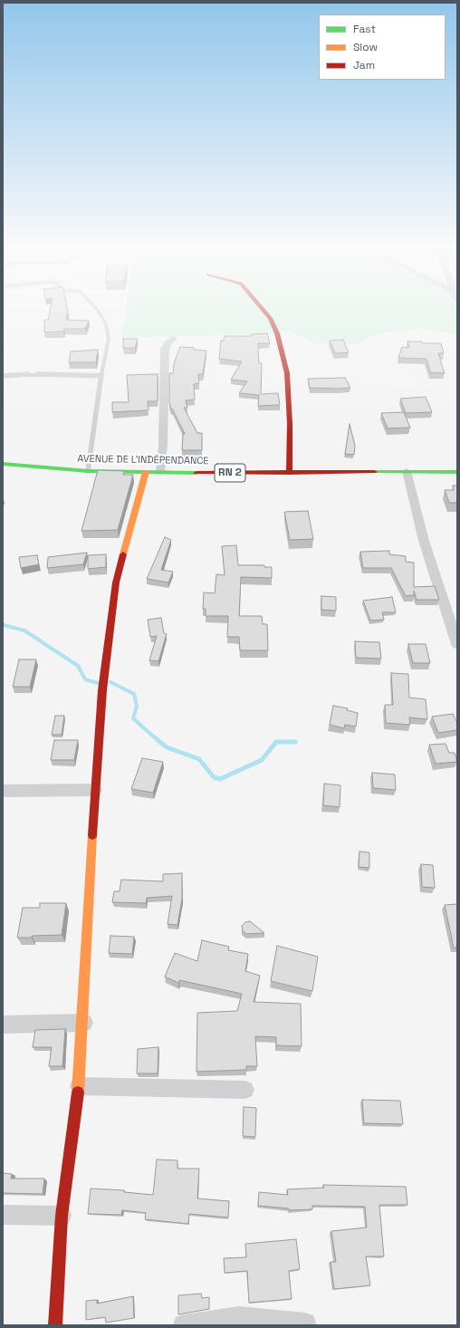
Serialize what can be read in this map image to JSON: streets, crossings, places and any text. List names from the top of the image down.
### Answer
{
  "streets": {
    "street": ["AVENUE DE L'INDÉPENDANCE", "RN 2"]
  },
  "legend": ["Fast", "Slow", "Jam"]
}
